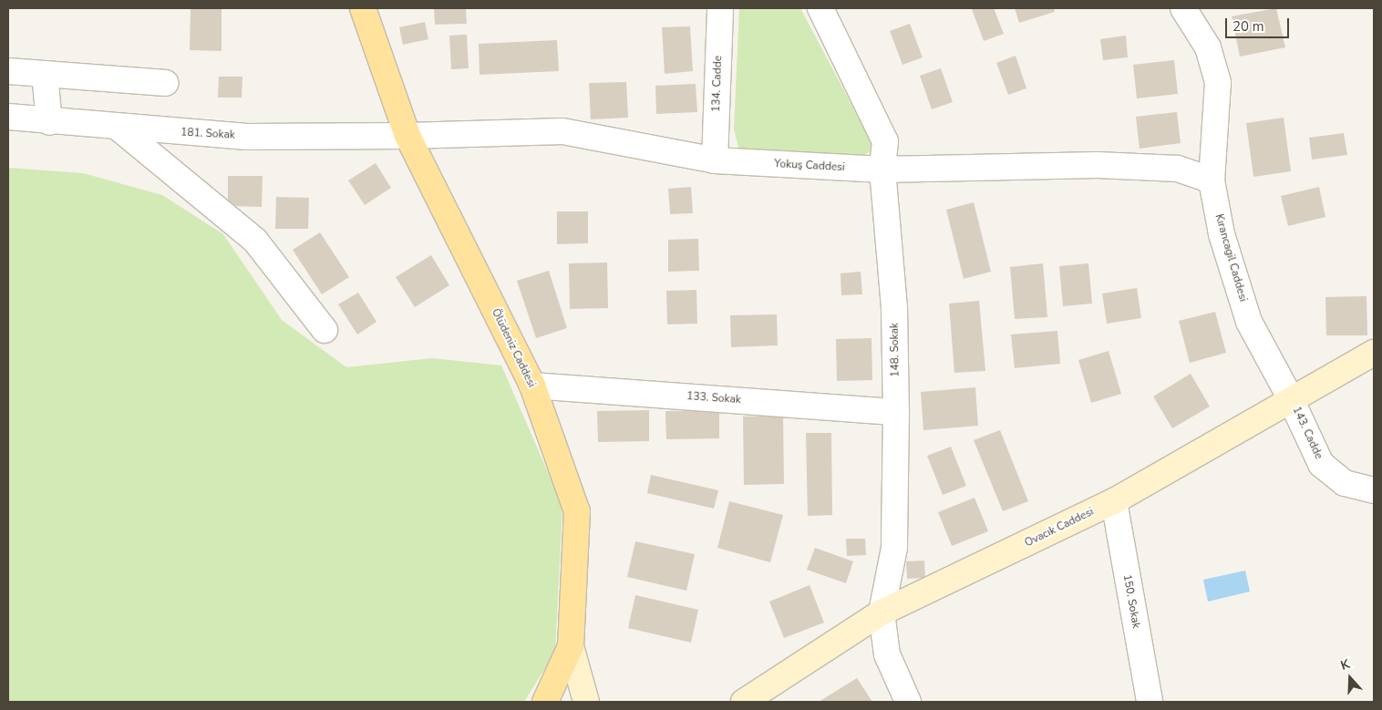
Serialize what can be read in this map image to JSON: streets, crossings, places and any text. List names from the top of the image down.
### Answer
{
  "streets": {
    "main road": ["Ölüdeniz Caddesi", "Ovacık Caddesi"],
    "street": [
      "134. Cadde",
      "181. Sokak",
      "Yokuş Caddesi",
      "Kırancagil Caddesi",
      "148. Sokak",
      "133. Sokak",
      "143. Cadde",
      "150. Sokak"
    ]
  },
  "crossings": [
    ["134. Cadde", "Yokuş Caddesi"],
    ["181. Sokak", "Yokuş Caddesi"],
    ["181. Sokak", "Ölüdeniz Caddesi"],
    ["Yokuş Caddesi", "Kırancagil Caddesi"],
    ["Yokuş Caddesi", "Ölüdeniz Caddesi"],
    ["Yokuş Caddesi", "148. Sokak"],
    ["Kırancagil Caddesi", "143. Cadde"],
    ["Kırancagil Caddesi", "Ovacık Caddesi"],
    ["Ölüdeniz Caddesi", "133. Sokak"],
    ["148. Sokak", "133. Sokak"],
    ["148. Sokak", "Ovacık Caddesi"],
    ["143. Cadde", "Ovacık Caddesi"],
    ["Ovacık Caddesi", "150. Sokak"]
  ],
  "scale_bar": "20 m",
  "north": "top"
}
